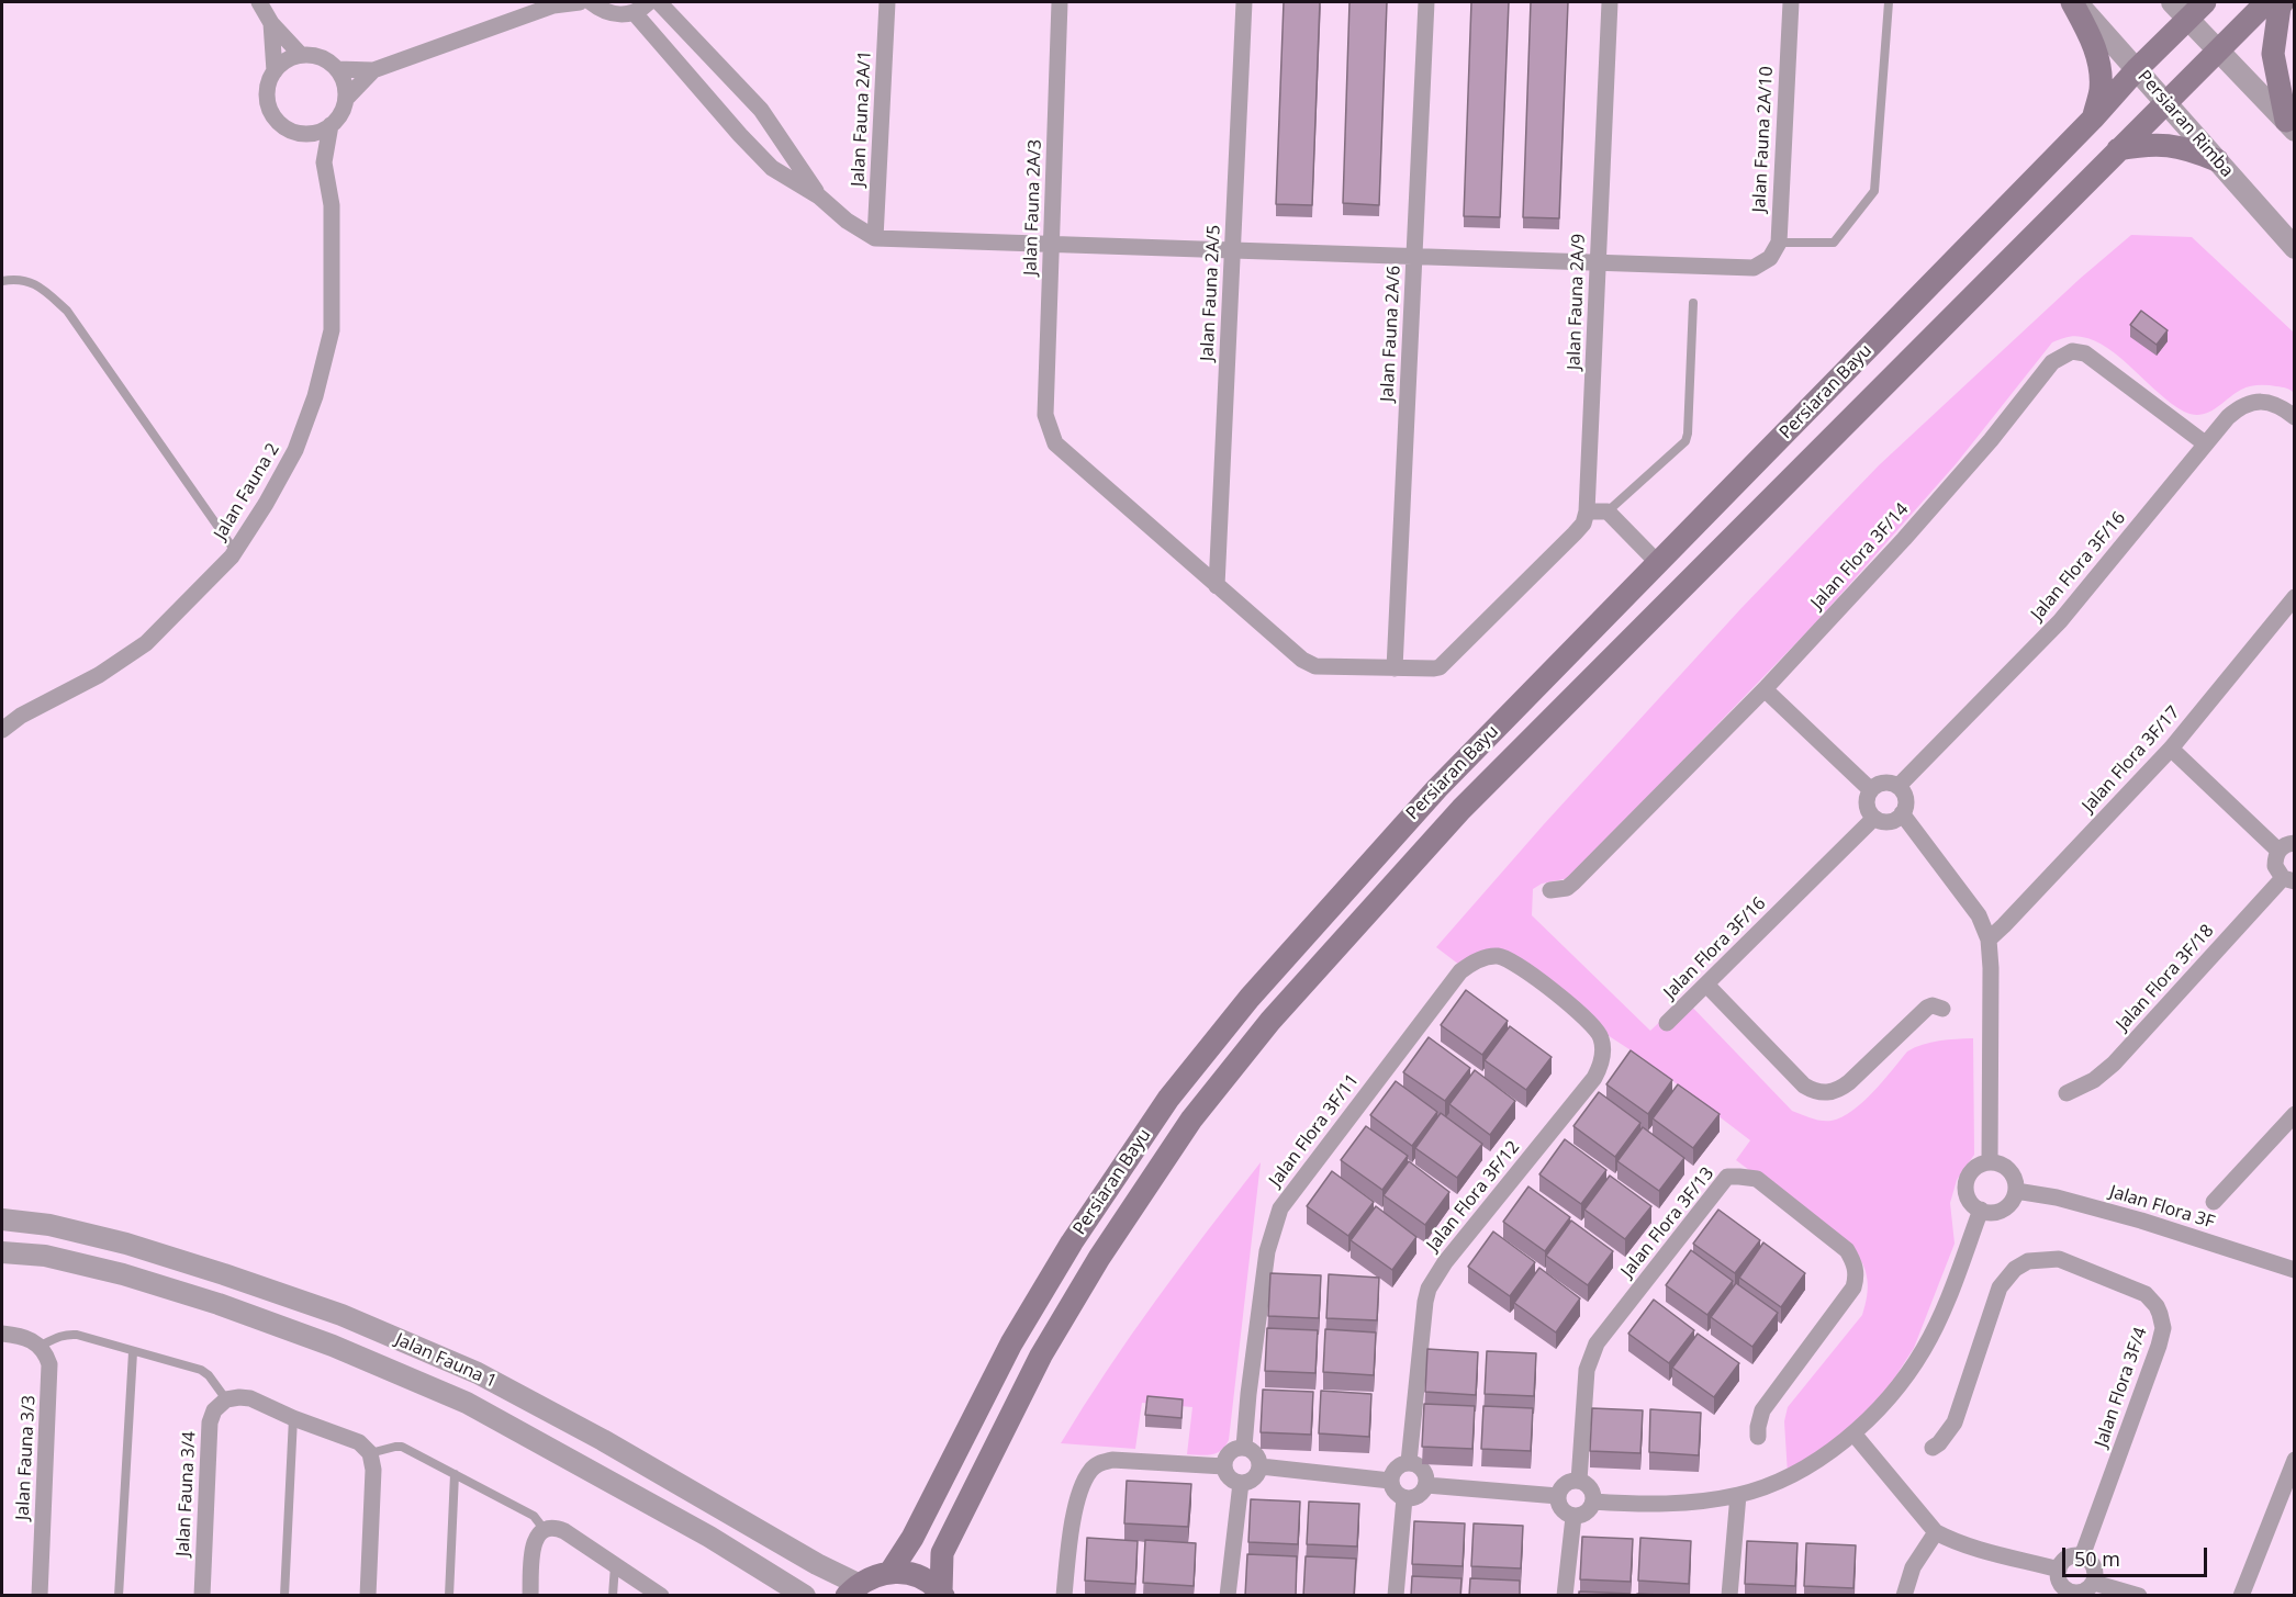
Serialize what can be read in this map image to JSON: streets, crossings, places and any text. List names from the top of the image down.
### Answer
{
  "streets": {
    "main road": ["Persiaran Bayu"],
    "street": [
      "Jalan Fauna 2A/1",
      "Persiaran Rimba",
      "Jalan Fauna 2A/10",
      "Jalan Fauna 2A/3",
      "Jalan Fauna 2A/5",
      "Jalan Fauna 2A/9",
      "Jalan Fauna 2A/6",
      "Jalan Fauna 2",
      "Jalan Flora 3F/14",
      "Jalan Flora 3F/16",
      "Jalan Flora 3F/17",
      "Jalan Flora 3F/18",
      "Jalan Flora 3F/11",
      "Jalan Flora 3F/12",
      "Jalan Flora 3F",
      "Jalan Flora 3F/13",
      "Jalan Fauna 1",
      "Jalan Flora 3F/4",
      "Jalan Fauna 3/3",
      "Jalan Fauna 3/4"
    ]
  },
  "crossings": [
    ["Persiaran Rimba", "Persiaran Bayu"],
    ["Jalan Fauna 2A/3", "Jalan Fauna 2A/5"],
    ["Jalan Flora 3F/14", "Jalan Flora 3F/16"],
    ["Jalan Flora 3F/11", "Jalan Flora 3F/12"]
  ],
  "scale_bar": "50 m"
}
